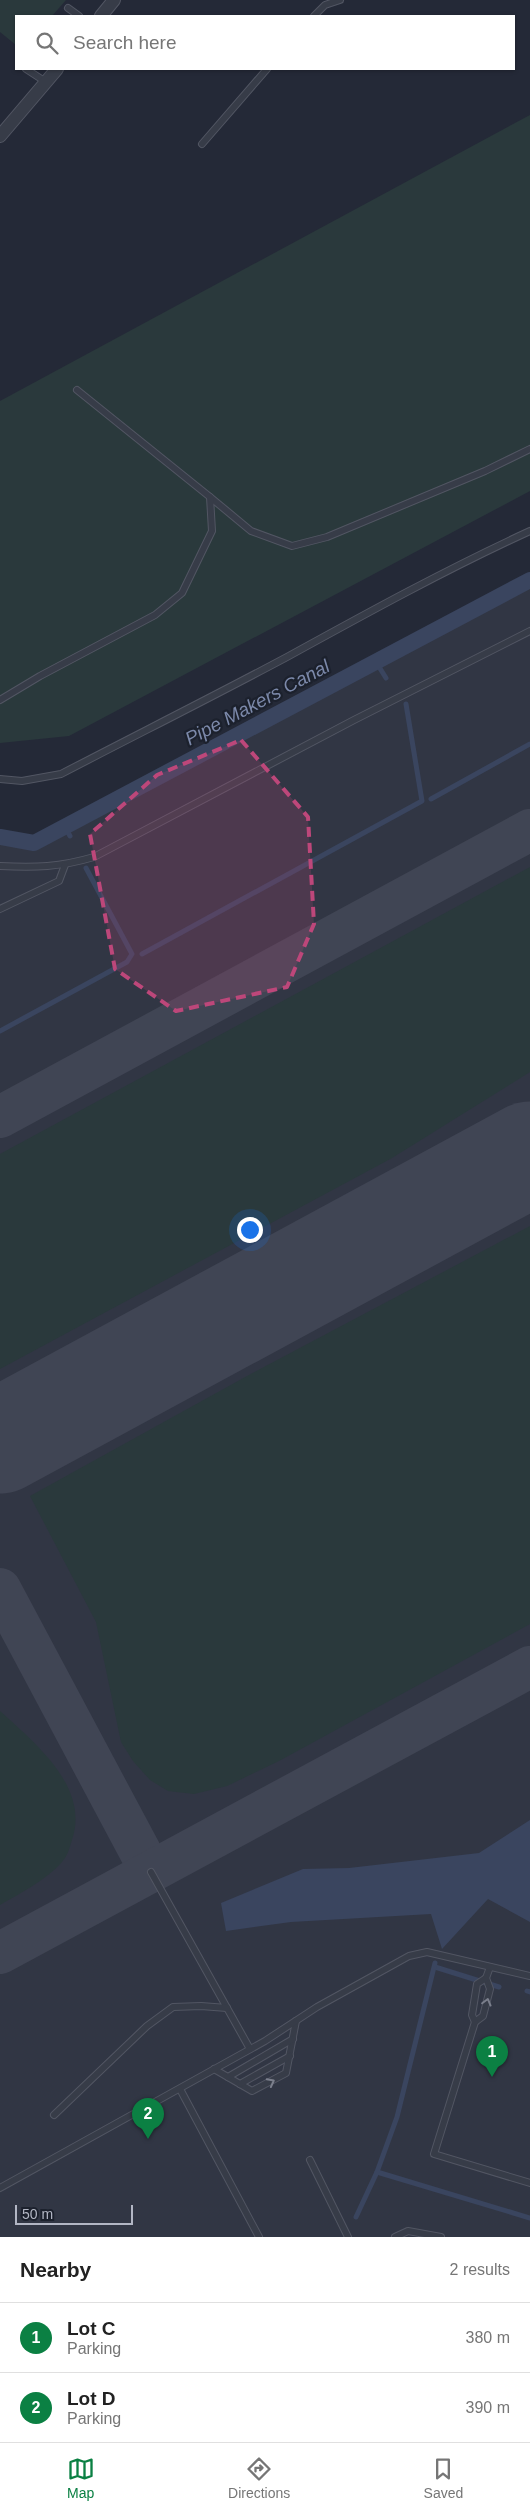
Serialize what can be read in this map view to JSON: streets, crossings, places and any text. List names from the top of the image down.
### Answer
{
  "water": ["Pipe Makers Canal"],
  "scale_bar": "50 m",
  "page": {
    "search": "Search here",
    "pins": ["1", "2"],
    "scale": "50 m",
    "heading": ["Nearby", "2 results"],
    "list": [
      {
        "mark": "1",
        "name": "Lot C",
        "note": "Parking",
        "value": "380 m"
      },
      {
        "mark": "2",
        "name": "Lot D",
        "note": "Parking",
        "value": "390 m"
      }
    ],
    "nav": ["Map", "Directions", "Saved"]
  }
}
